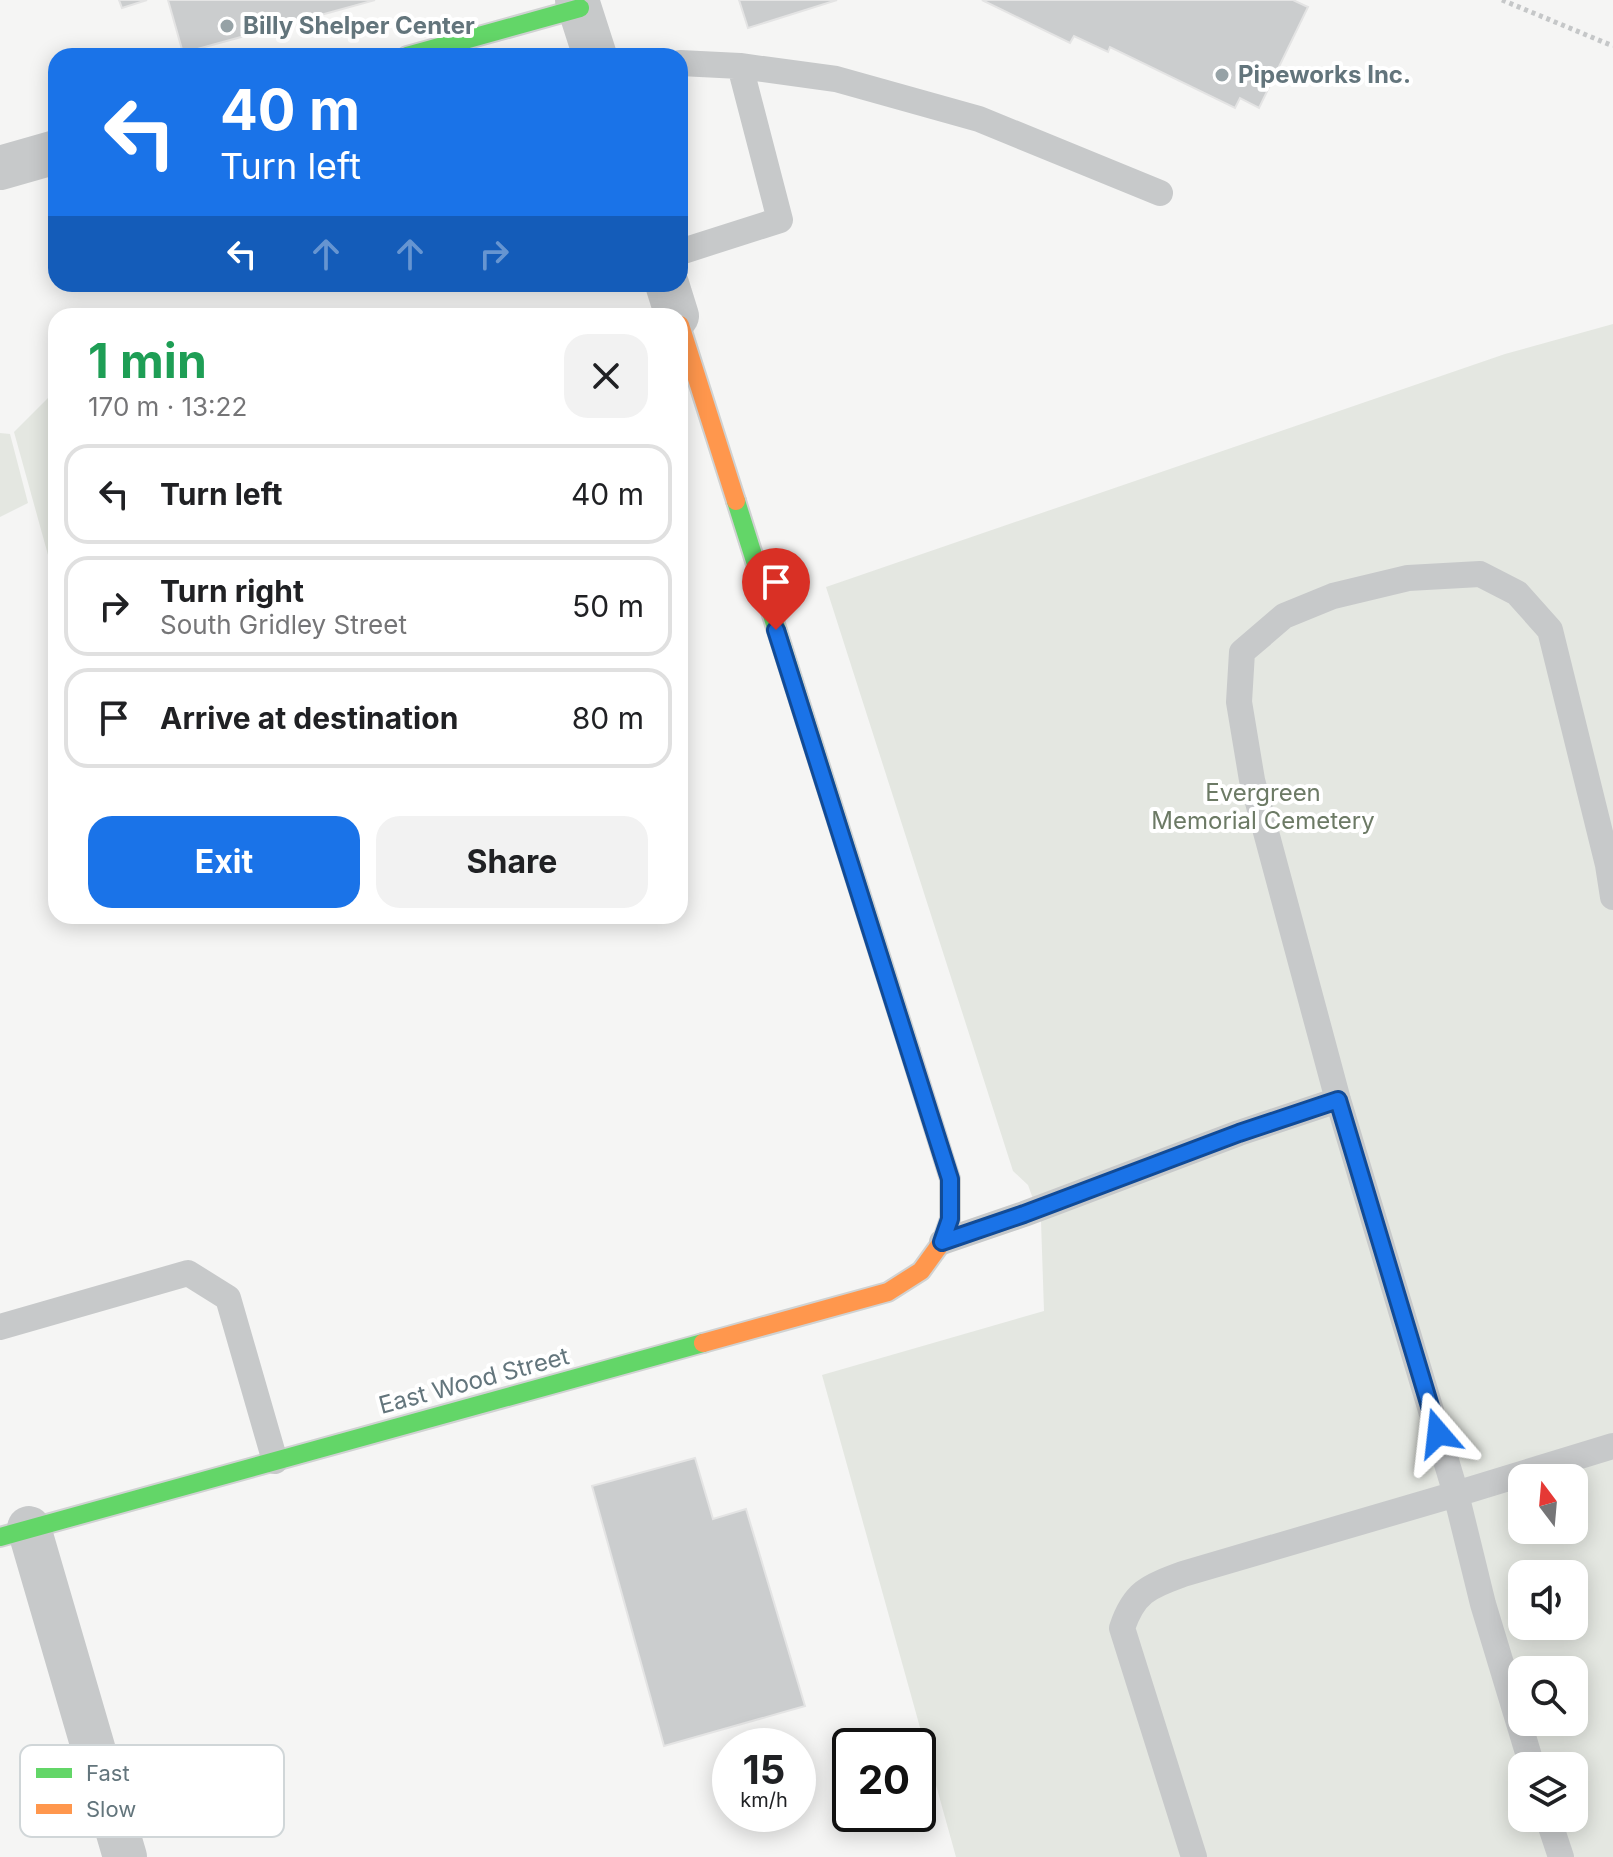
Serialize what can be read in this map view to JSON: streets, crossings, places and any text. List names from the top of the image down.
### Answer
{
  "streets": {
    "street": ["East Wood Street"]
  },
  "parks": ["Evergreen Memorial Cemetery"],
  "places": ["Billy Shelper Center", "Pipeworks Inc."],
  "legend": ["Fast", "Slow"],
  "north": "top",
  "page": {
    "turn": ["40 m", "Turn left"],
    "heading": ["1 min", "170 m · 13:22"],
    "list": [
      {
        "name": "Turn left",
        "value": "40 m"
      },
      {
        "name": "Turn right",
        "note": "South Gridley Street",
        "value": "50 m"
      },
      {
        "name": "Arrive at destination",
        "value": "80 m"
      }
    ],
    "buttons": ["Exit", "Share"],
    "speed": "15 km/h",
    "limit": "20"
  }
}
